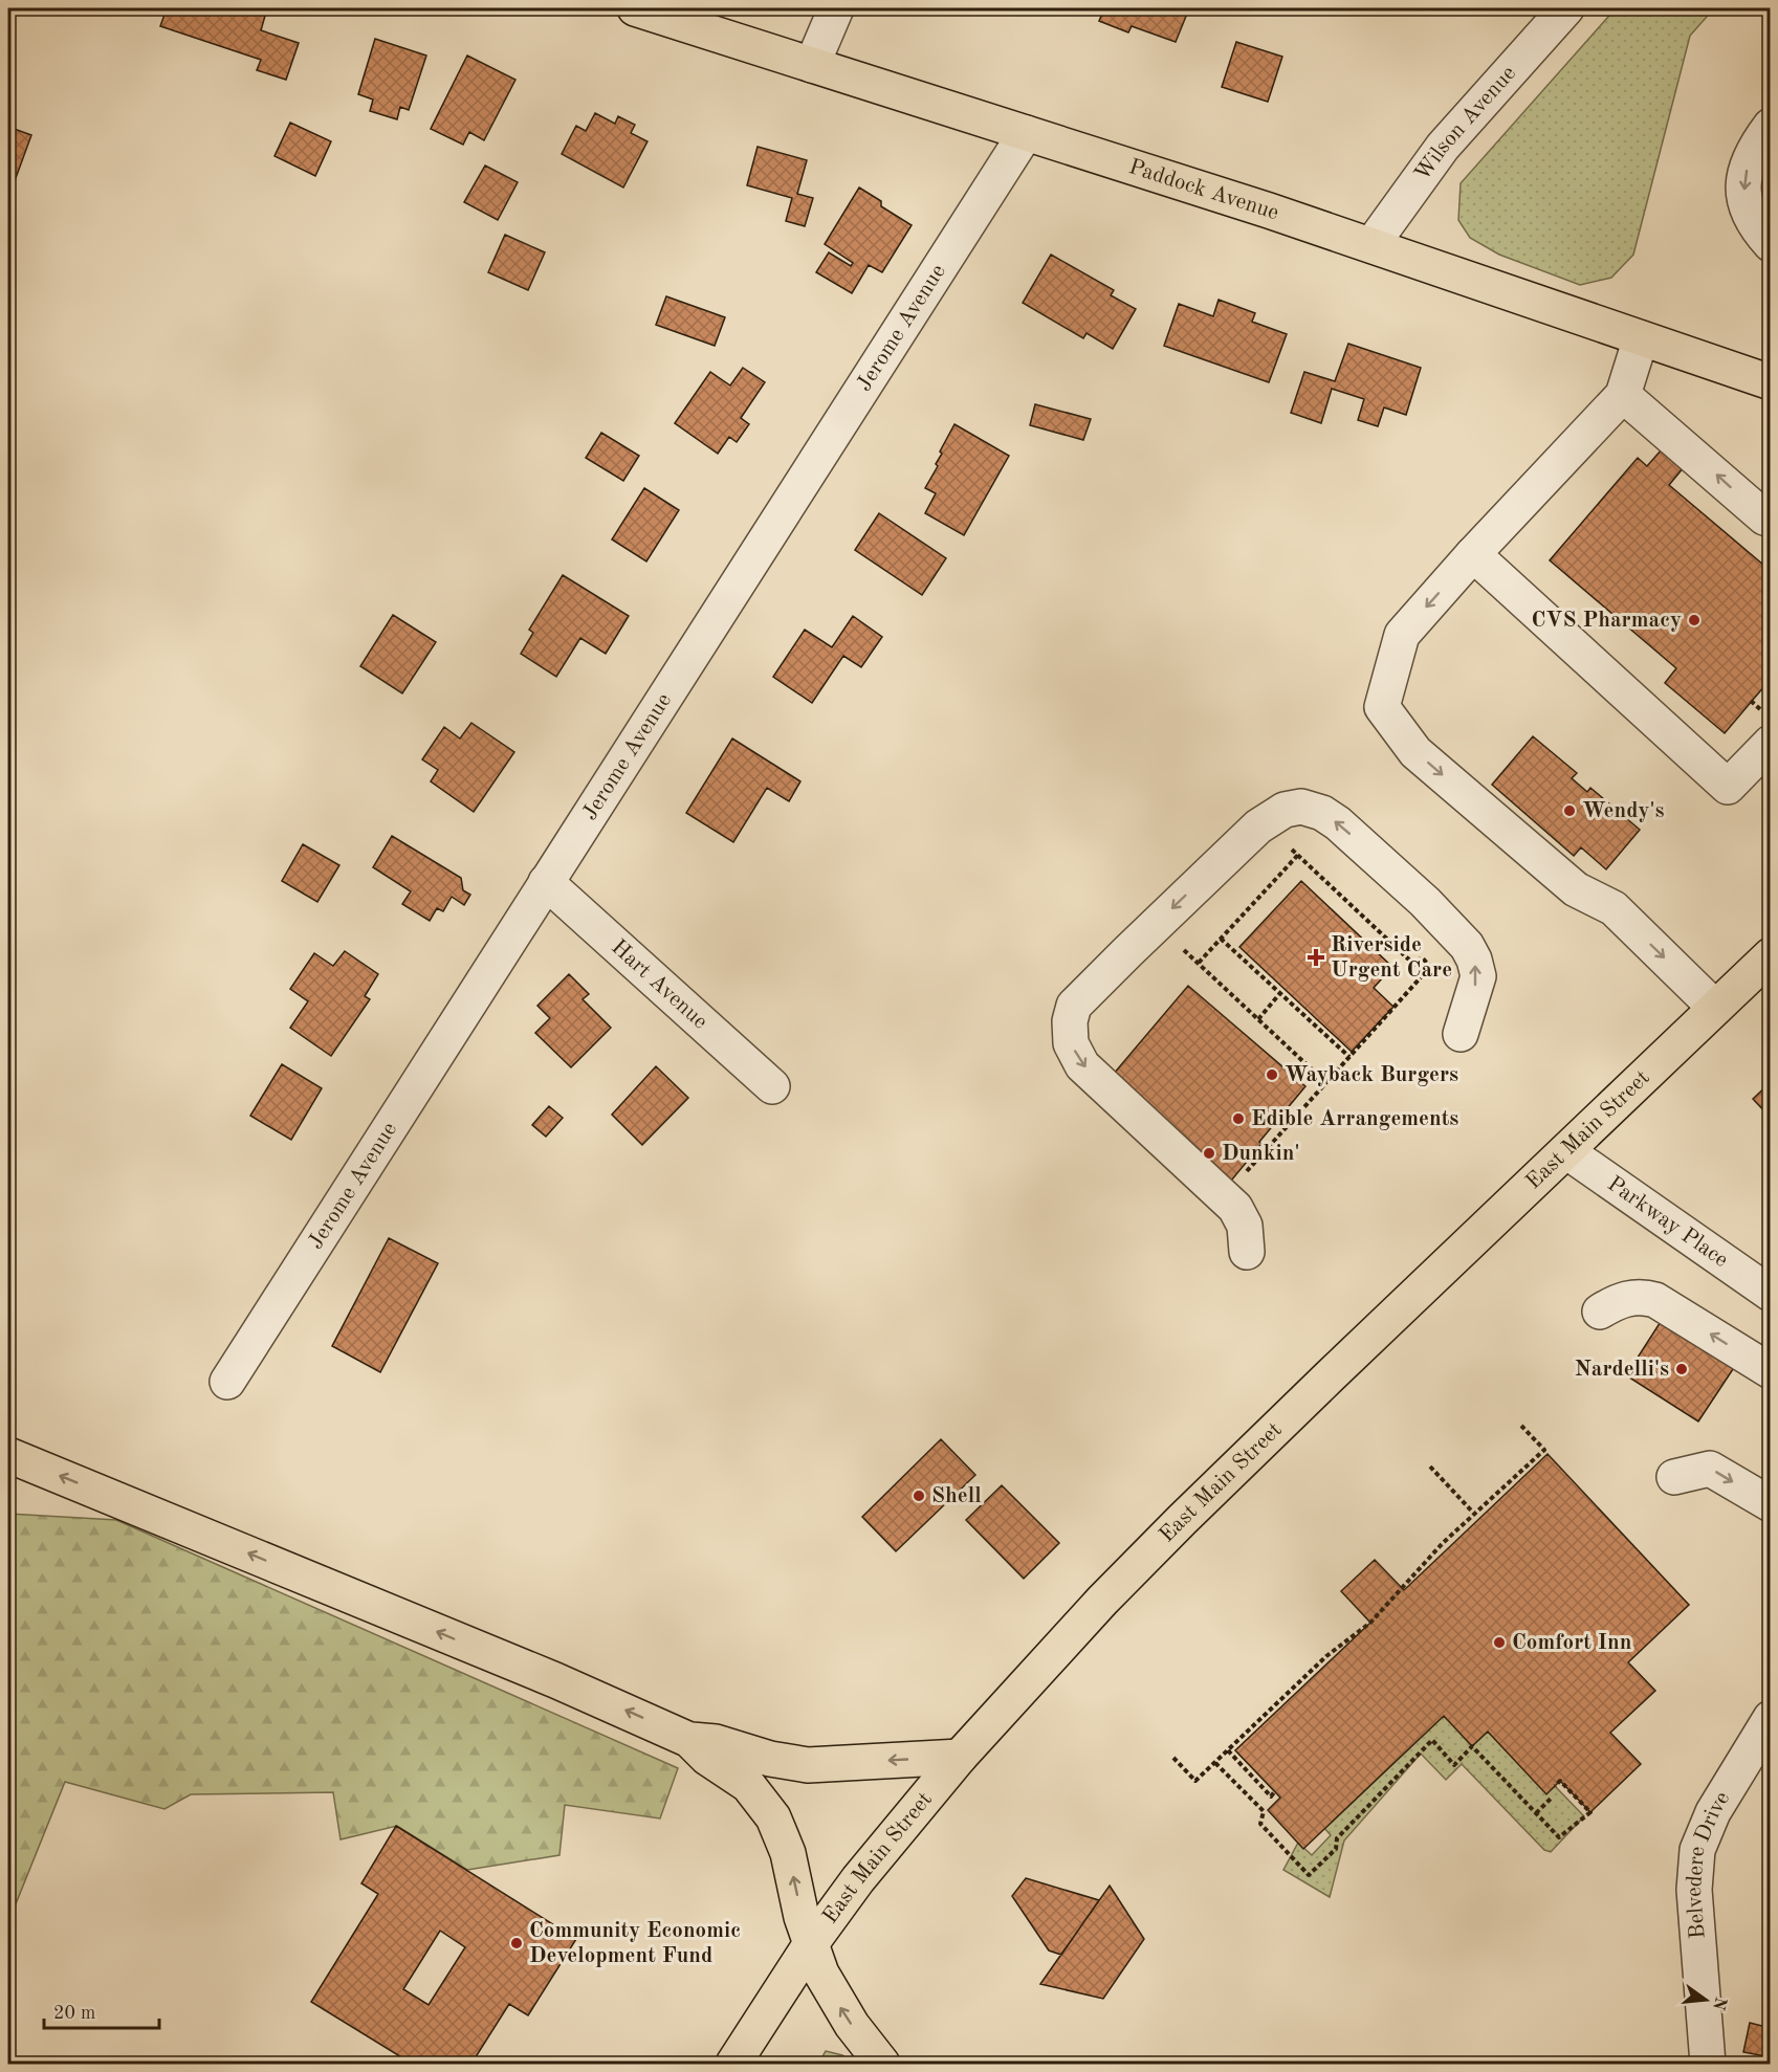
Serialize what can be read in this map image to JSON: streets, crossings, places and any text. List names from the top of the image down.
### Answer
{
  "streets": {
    "main road": ["Paddock Avenue", "East Main Street"],
    "street": [
      "Wilson Avenue",
      "Jerome Avenue",
      "Hart Avenue",
      "Parkway Place",
      "Belvedere Drive"
    ]
  },
  "crossings": [
    ["Wilson Avenue", "Paddock Avenue"],
    ["Paddock Avenue", "Jerome Avenue"],
    ["Jerome Avenue", "Hart Avenue"],
    ["East Main Street", "Parkway Place"]
  ],
  "places": {
    "other": [
      "CVS Pharmacy",
      "Wendy's",
      "Wayback Burgers",
      "Edible Arrangements",
      "Dunkin'",
      "Nardelli's",
      "Shell",
      "Comfort Inn",
      "Community Economic Development Fund"
    ],
    "health": ["Riverside Urgent Care"]
  },
  "scale_bar": "20 m",
  "north": "right"
}
